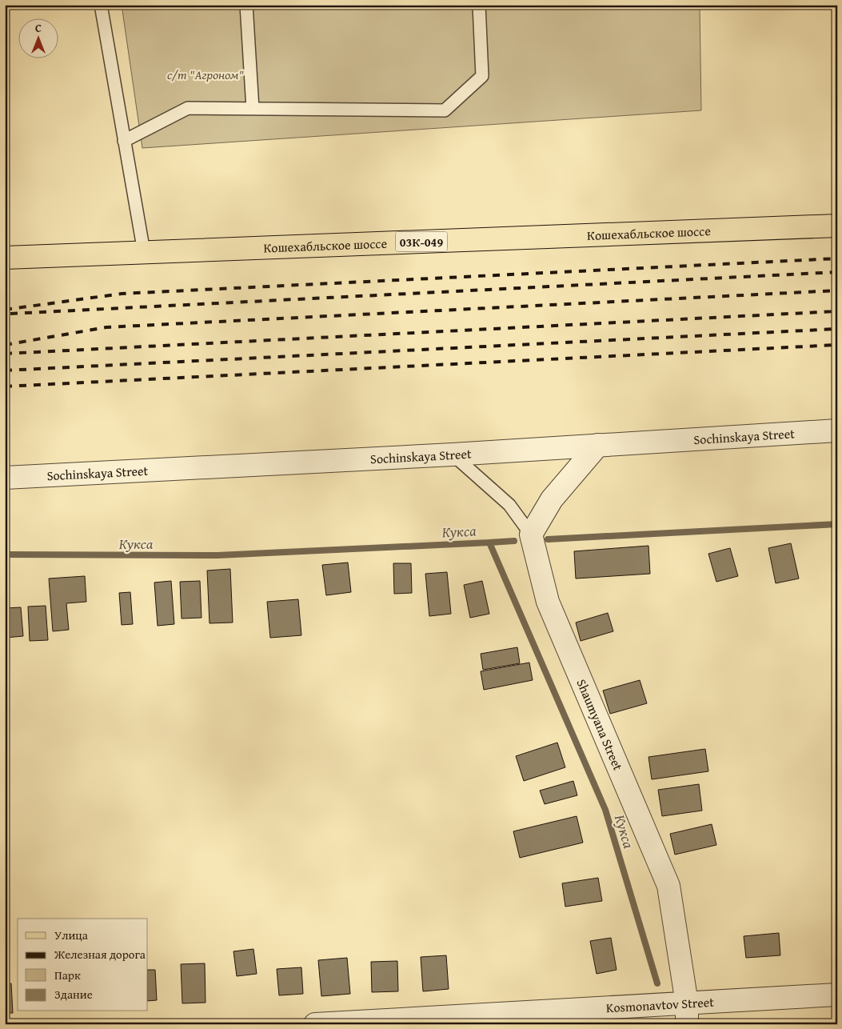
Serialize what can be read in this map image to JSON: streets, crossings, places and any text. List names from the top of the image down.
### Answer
{
  "streets": {
    "main road": ["Кошехабльское шоссе", "03К-049"],
    "street": ["Sochinskaya Street", "Shaumyana Street", "Kosmonavtov Street"]
  },
  "crossings": [
    ["Shaumyana Street", "Kosmonavtov Street"]
  ],
  "water": ["Кукса"],
  "parks": ["с/т \"Агроном\""],
  "legend": [
    "Улица",
    "Железная дорога",
    "Парк",
    "Здание"
  ],
  "north": "top"
}
